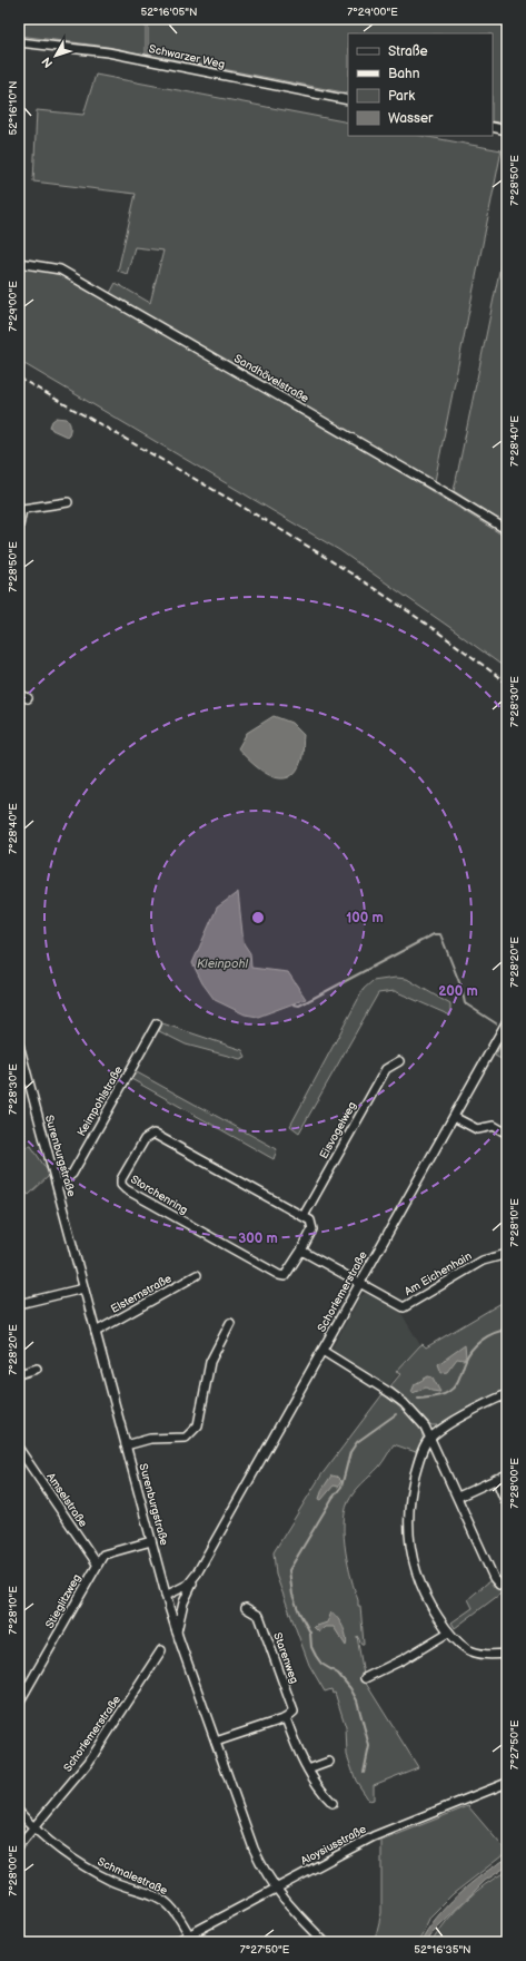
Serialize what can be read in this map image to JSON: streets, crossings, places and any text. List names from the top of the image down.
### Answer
{
  "streets": {
    "street": [
      "Schwarzer Weg",
      "Sandhövelstraße",
      "Keimpohlstraße",
      "Eisvogelweg",
      "Surenburgstraße",
      "Storchenring",
      "Am Eichenhain",
      "Schorlemerstraße",
      "Elsternstraße",
      "Amselstraße",
      "Stieglitzweg",
      "Starenweg",
      "Aloysiusstraße",
      "Schmalestraße"
    ]
  },
  "crossings": [
    ["Keimpohlstraße", "Surenburgstraße"],
    ["Eisvogelweg", "Storchenring"],
    ["Surenburgstraße", "Schorlemerstraße"],
    ["Surenburgstraße", "Elsternstraße"],
    ["Surenburgstraße", "Stieglitzweg"],
    ["Surenburgstraße", "Aloysiusstraße"],
    ["Am Eichenhain", "Schorlemerstraße"],
    ["Schorlemerstraße", "Schmalestraße"],
    ["Amselstraße", "Stieglitzweg"],
    ["Aloysiusstraße", "Schmalestraße"]
  ],
  "water": ["Kleinpohl"],
  "legend": [
    "Straße",
    "Bahn",
    "Park",
    "Wasser"
  ],
  "north": "bottom left",
  "coordinates": [
    "52°16'05\"N",
    "7°29'00\"E",
    "52°16'10\"N",
    "7°28'50\"E",
    "7°28'40\"E",
    "7°28'30\"E",
    "7°28'20\"E",
    "7°28'10\"E",
    "7°28'00\"E",
    "7°27'50\"E",
    "52°16'35\"N"
  ],
  "rings": ["100 m", "200 m", "300 m"]
}
